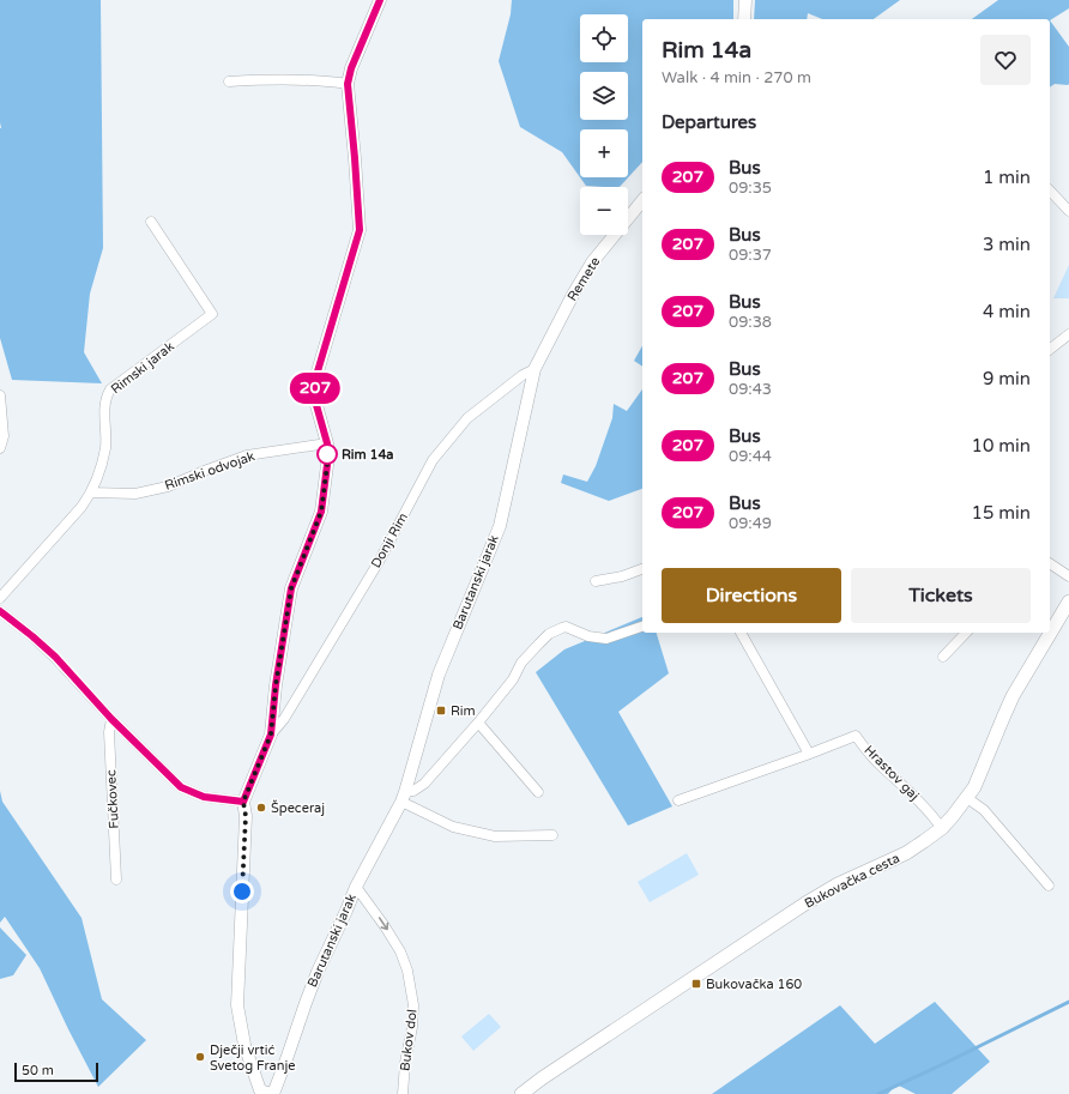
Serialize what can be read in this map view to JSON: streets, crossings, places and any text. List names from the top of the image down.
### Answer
{
  "streets": {
    "main road": ["Bukovačka cesta"],
    "street": [
      "Remete",
      "Rimski jarak",
      "Rimski odvojak",
      "Donji Rim",
      "Barutanski jarak",
      "Hrastov gaj",
      "Fučkovec",
      "Bukov dol"
    ]
  },
  "crossings": [
    ["Remete", "Donji Rim"],
    ["Remete", "Barutanski jarak"],
    ["Rimski jarak", "Rimski odvojak"],
    ["Donji Rim", "Barutanski jarak"],
    ["Barutanski jarak", "Bukov dol"],
    ["Hrastov gaj", "Bukovačka cesta"]
  ],
  "one_way": ["Bukov dol"],
  "places": {
    "other": ["Rim 14a", "Špeceraj", "Dječji vrtić Svetog Franje"],
    "transit": ["Rim", "Bukovačka 160"]
  },
  "lines": ["bus line 207"],
  "scale_bar": "50 m",
  "page": {
    "on_map": "207",
    "map_buttons": ["+", "−"],
    "heading": [
      ["Rim 14a", "Walk · 4 min · 270 m"],
      "Departures"
    ],
    "list": [
      {
        "mark": "207",
        "name": "Bus",
        "note": "09:35",
        "value": "1 min"
      },
      {
        "mark": "207",
        "name": "Bus",
        "note": "09:37",
        "value": "3 min"
      },
      {
        "mark": "207",
        "name": "Bus",
        "note": "09:38",
        "value": "4 min"
      },
      {
        "mark": "207",
        "name": "Bus",
        "note": "09:43",
        "value": "9 min"
      },
      {
        "mark": "207",
        "name": "Bus",
        "note": "09:44",
        "value": "10 min"
      },
      {
        "mark": "207",
        "name": "Bus",
        "note": "09:49",
        "value": "15 min"
      }
    ],
    "buttons": ["Directions", "Tickets"],
    "scale": "50 m"
  }
}
